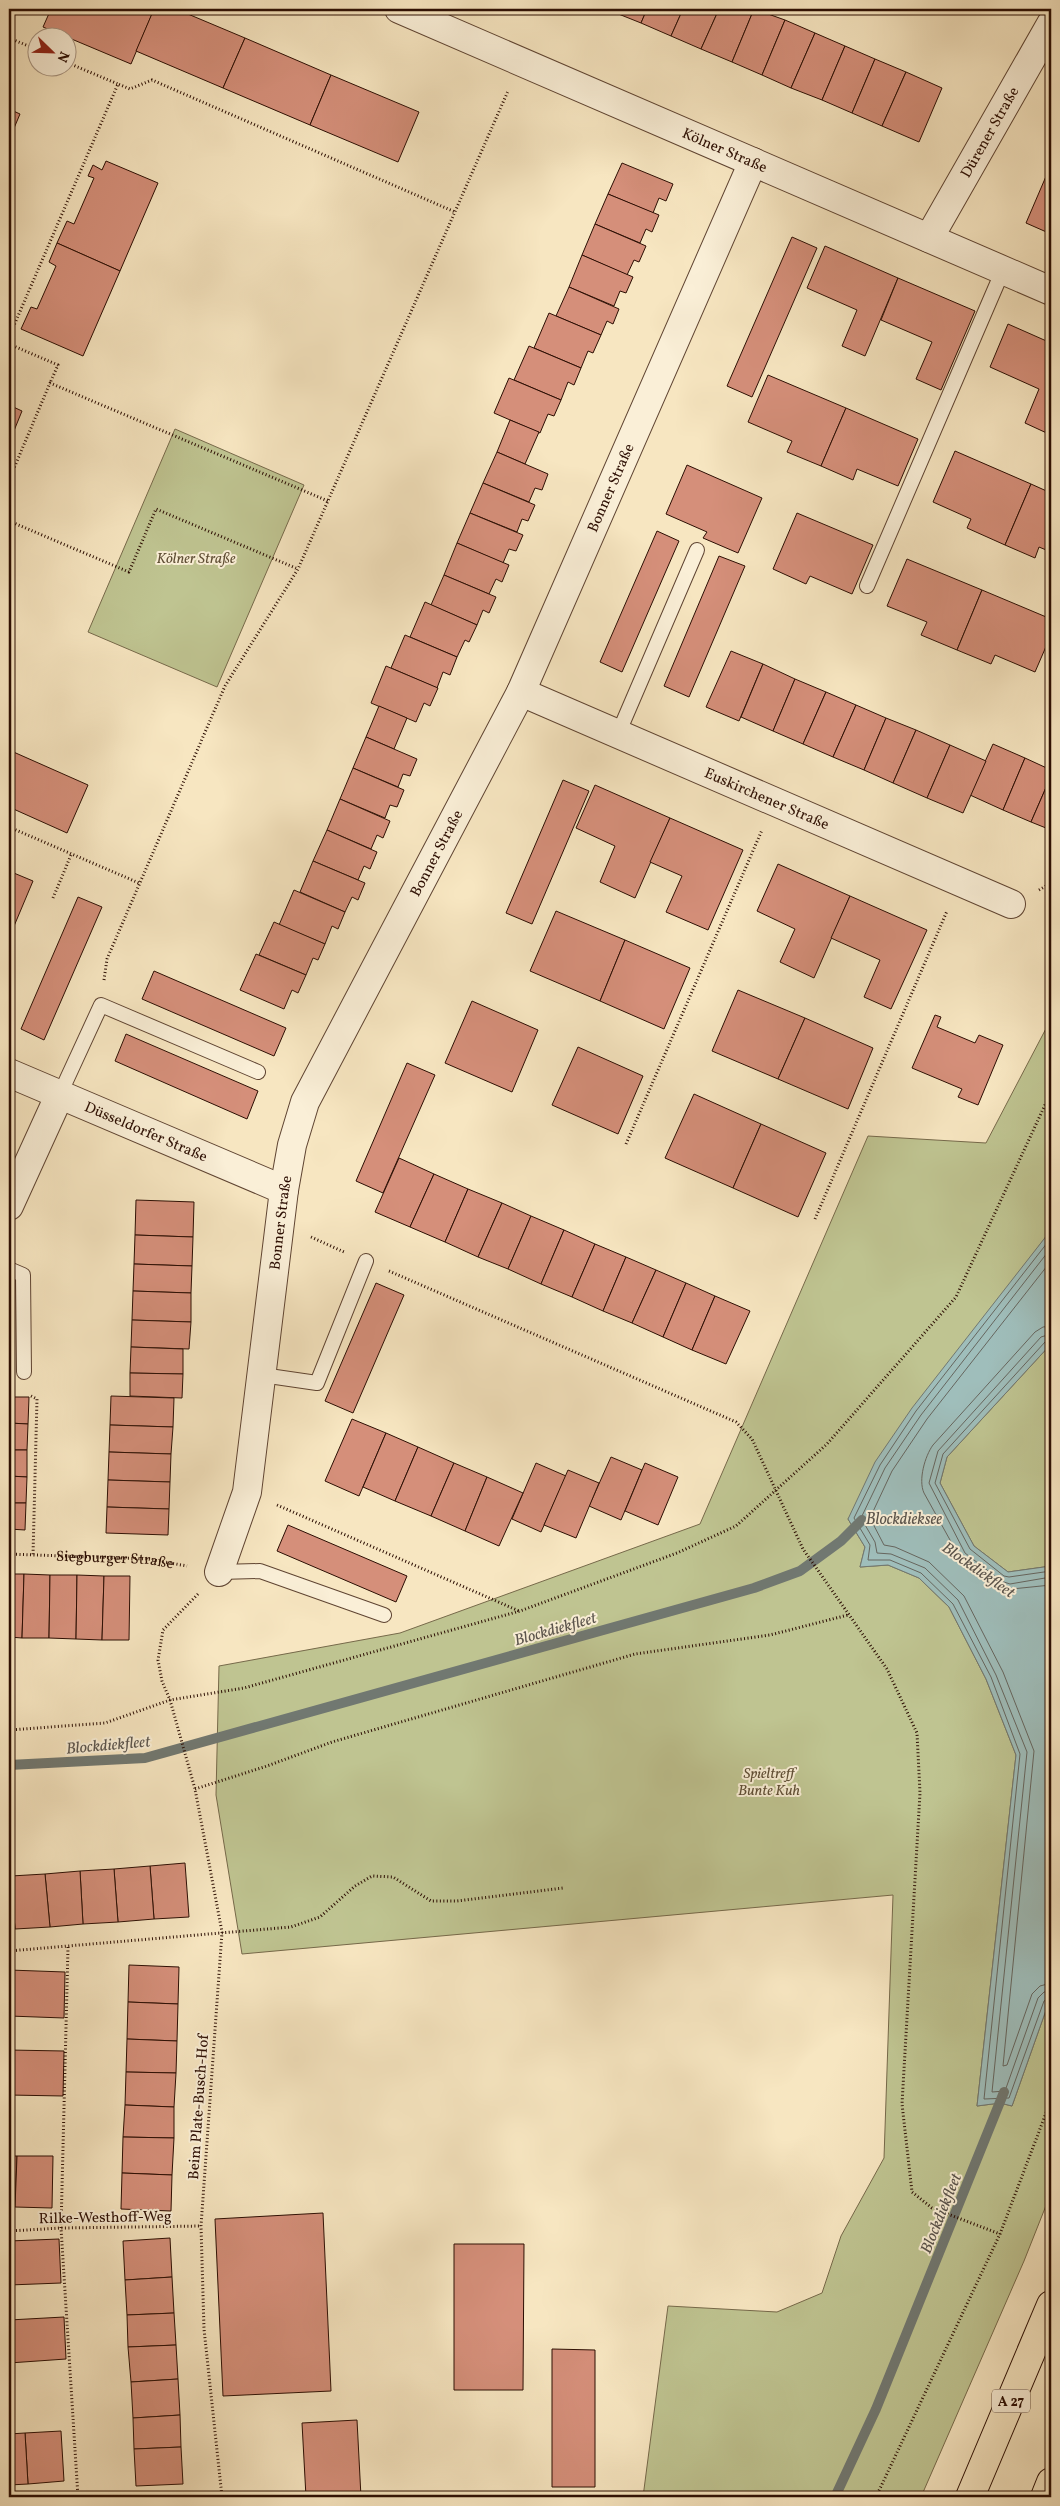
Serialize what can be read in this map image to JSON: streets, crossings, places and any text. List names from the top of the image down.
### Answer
{
  "streets": {
    "highway": ["A 27"],
    "street": [
      "Dürener Straße",
      "Kölner Straße",
      "Bonner Straße",
      "Euskirchener Straße",
      "Düsseldorfer Straße"
    ],
    "path": ["Siegburger Straße", "Beim Plate-Busch-Hof", "Rilke-Westhoff-Weg"]
  },
  "crossings": [
    ["Dürener Straße", "Kölner Straße"],
    ["Kölner Straße", "Bonner Straße"],
    ["Bonner Straße", "Euskirchener Straße"],
    ["Bonner Straße", "Düsseldorfer Straße"],
    ["Bonner Straße", "Siegburger Straße"],
    ["Bonner Straße", "Beim Plate-Busch-Hof"],
    ["Siegburger Straße", "Beim Plate-Busch-Hof"],
    ["Beim Plate-Busch-Hof", "Rilke-Westhoff-Weg"]
  ],
  "water": ["Blockdieksee", "Blockdiekfleet"],
  "parks": ["Kölner Straße", "Spieltreff Bunte Kuh"],
  "north": "bottom right"
}
